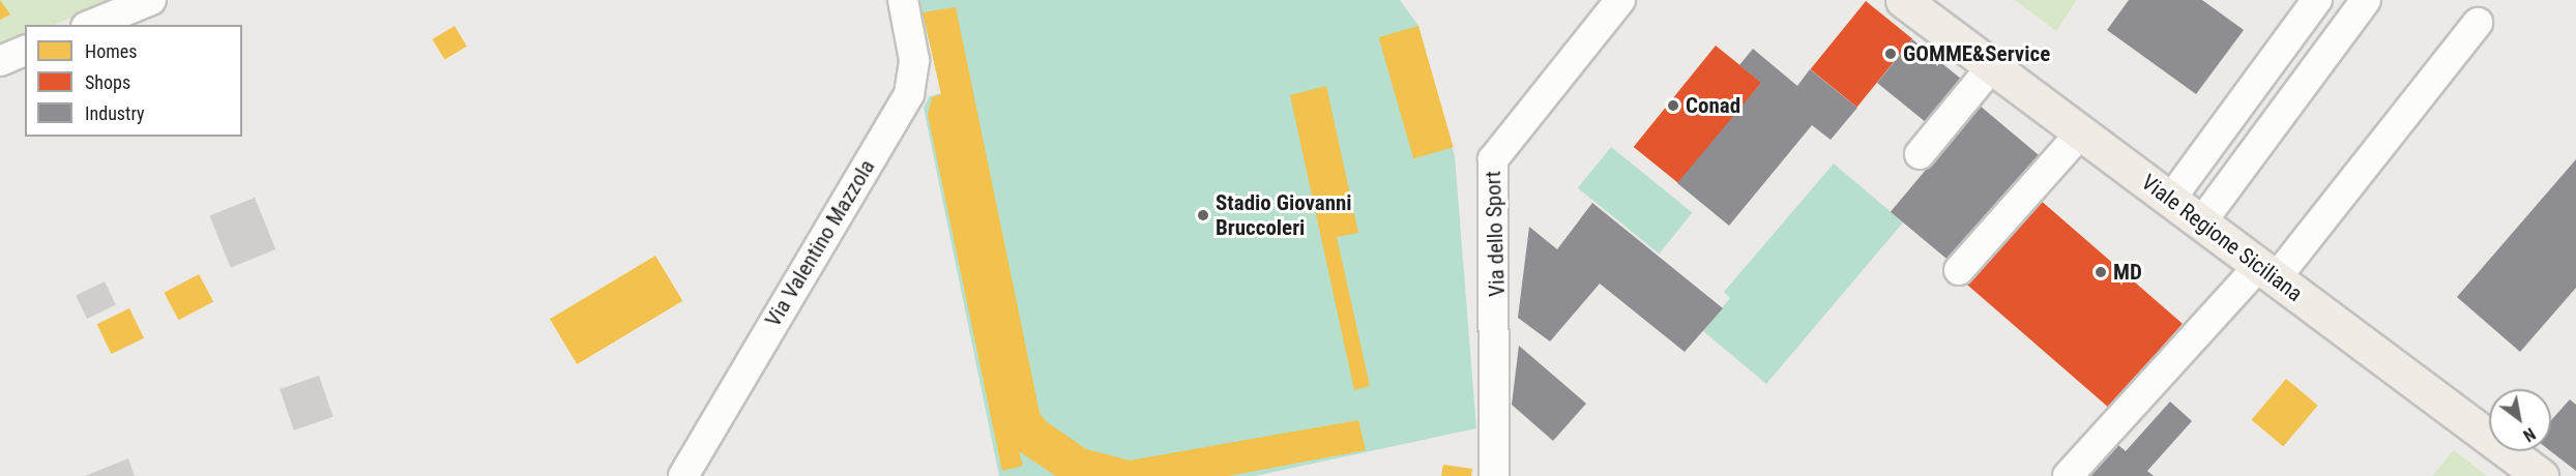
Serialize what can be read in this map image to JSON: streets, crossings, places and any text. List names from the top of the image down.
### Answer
{
  "streets": {
    "main road": ["Viale Regione Siciliana"],
    "street": ["Via dello Sport", "Via Valentino Mazzola"]
  },
  "places": [
    "GOMME&Service",
    "Conad",
    "Stadio Giovanni Bruccoleri",
    "MD"
  ],
  "legend": ["Homes", "Shops", "Industry"],
  "north": "bottom right"
}
